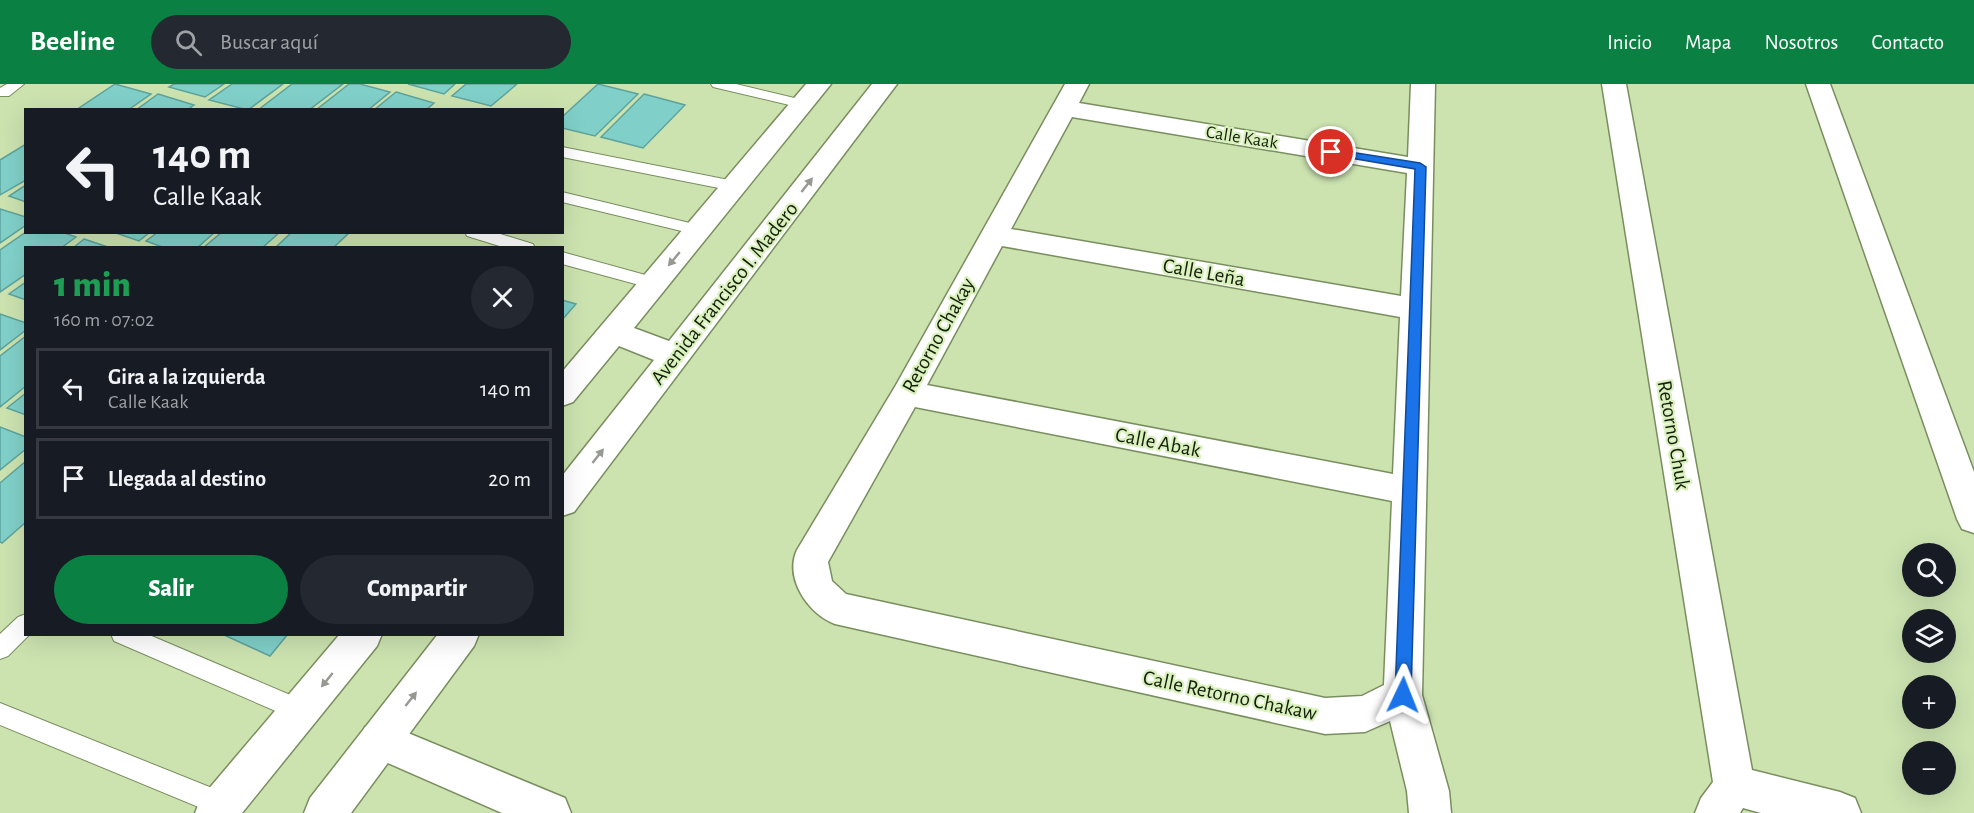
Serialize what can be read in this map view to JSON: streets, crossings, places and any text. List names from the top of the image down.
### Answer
{
  "streets": {
    "street": [
      "Calle Kaak",
      "Calle Leña",
      "Avenida Francisco I. Madero",
      "Retorno Chakay",
      "Retorno Chuk",
      "Calle Abak",
      "Calle Retorno Chakaw"
    ]
  },
  "crossings": [
    ["Calle Kaak", "Retorno Chakay"],
    ["Calle Leña", "Retorno Chakay"],
    ["Retorno Chakay", "Calle Abak"],
    ["Retorno Chakay", "Calle Retorno Chakaw"]
  ],
  "page": {
    "header": "Beeline",
    "search": "Buscar aquí",
    "nav": [
      "Inicio",
      "Mapa",
      "Nosotros",
      "Contacto"
    ],
    "turn": ["140 m", "Calle Kaak"],
    "heading": ["1 min", "160 m · 07:02"],
    "list": [
      {
        "name": "Gira a la izquierda",
        "note": "Calle Kaak",
        "value": "140 m"
      },
      {
        "name": "Llegada al destino",
        "value": "20 m"
      }
    ],
    "map_buttons": ["+", "−"],
    "buttons": ["Salir", "Compartir"]
  }
}
